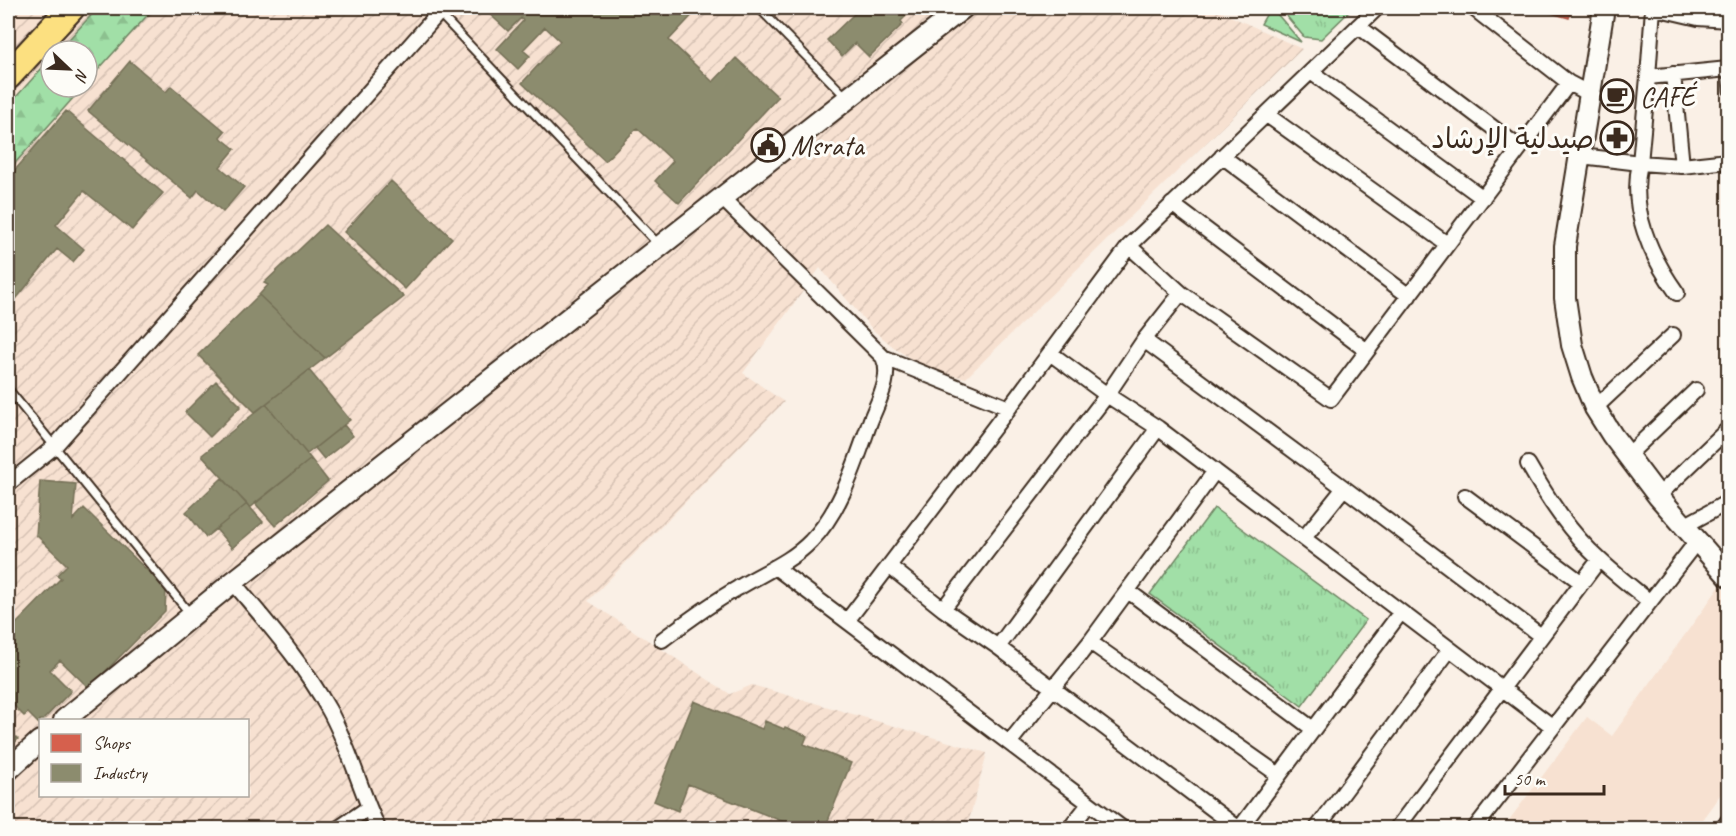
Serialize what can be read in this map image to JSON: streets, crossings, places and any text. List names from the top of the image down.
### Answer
{
  "places": {
    "cafe": ["CAFÉ"],
    "pharmacy": ["صيدلية الإرشاد"],
    "public building": ["Msrata"]
  },
  "legend": ["Shops", "Industry"],
  "scale_bar": "50 m",
  "north": "bottom right"
}
